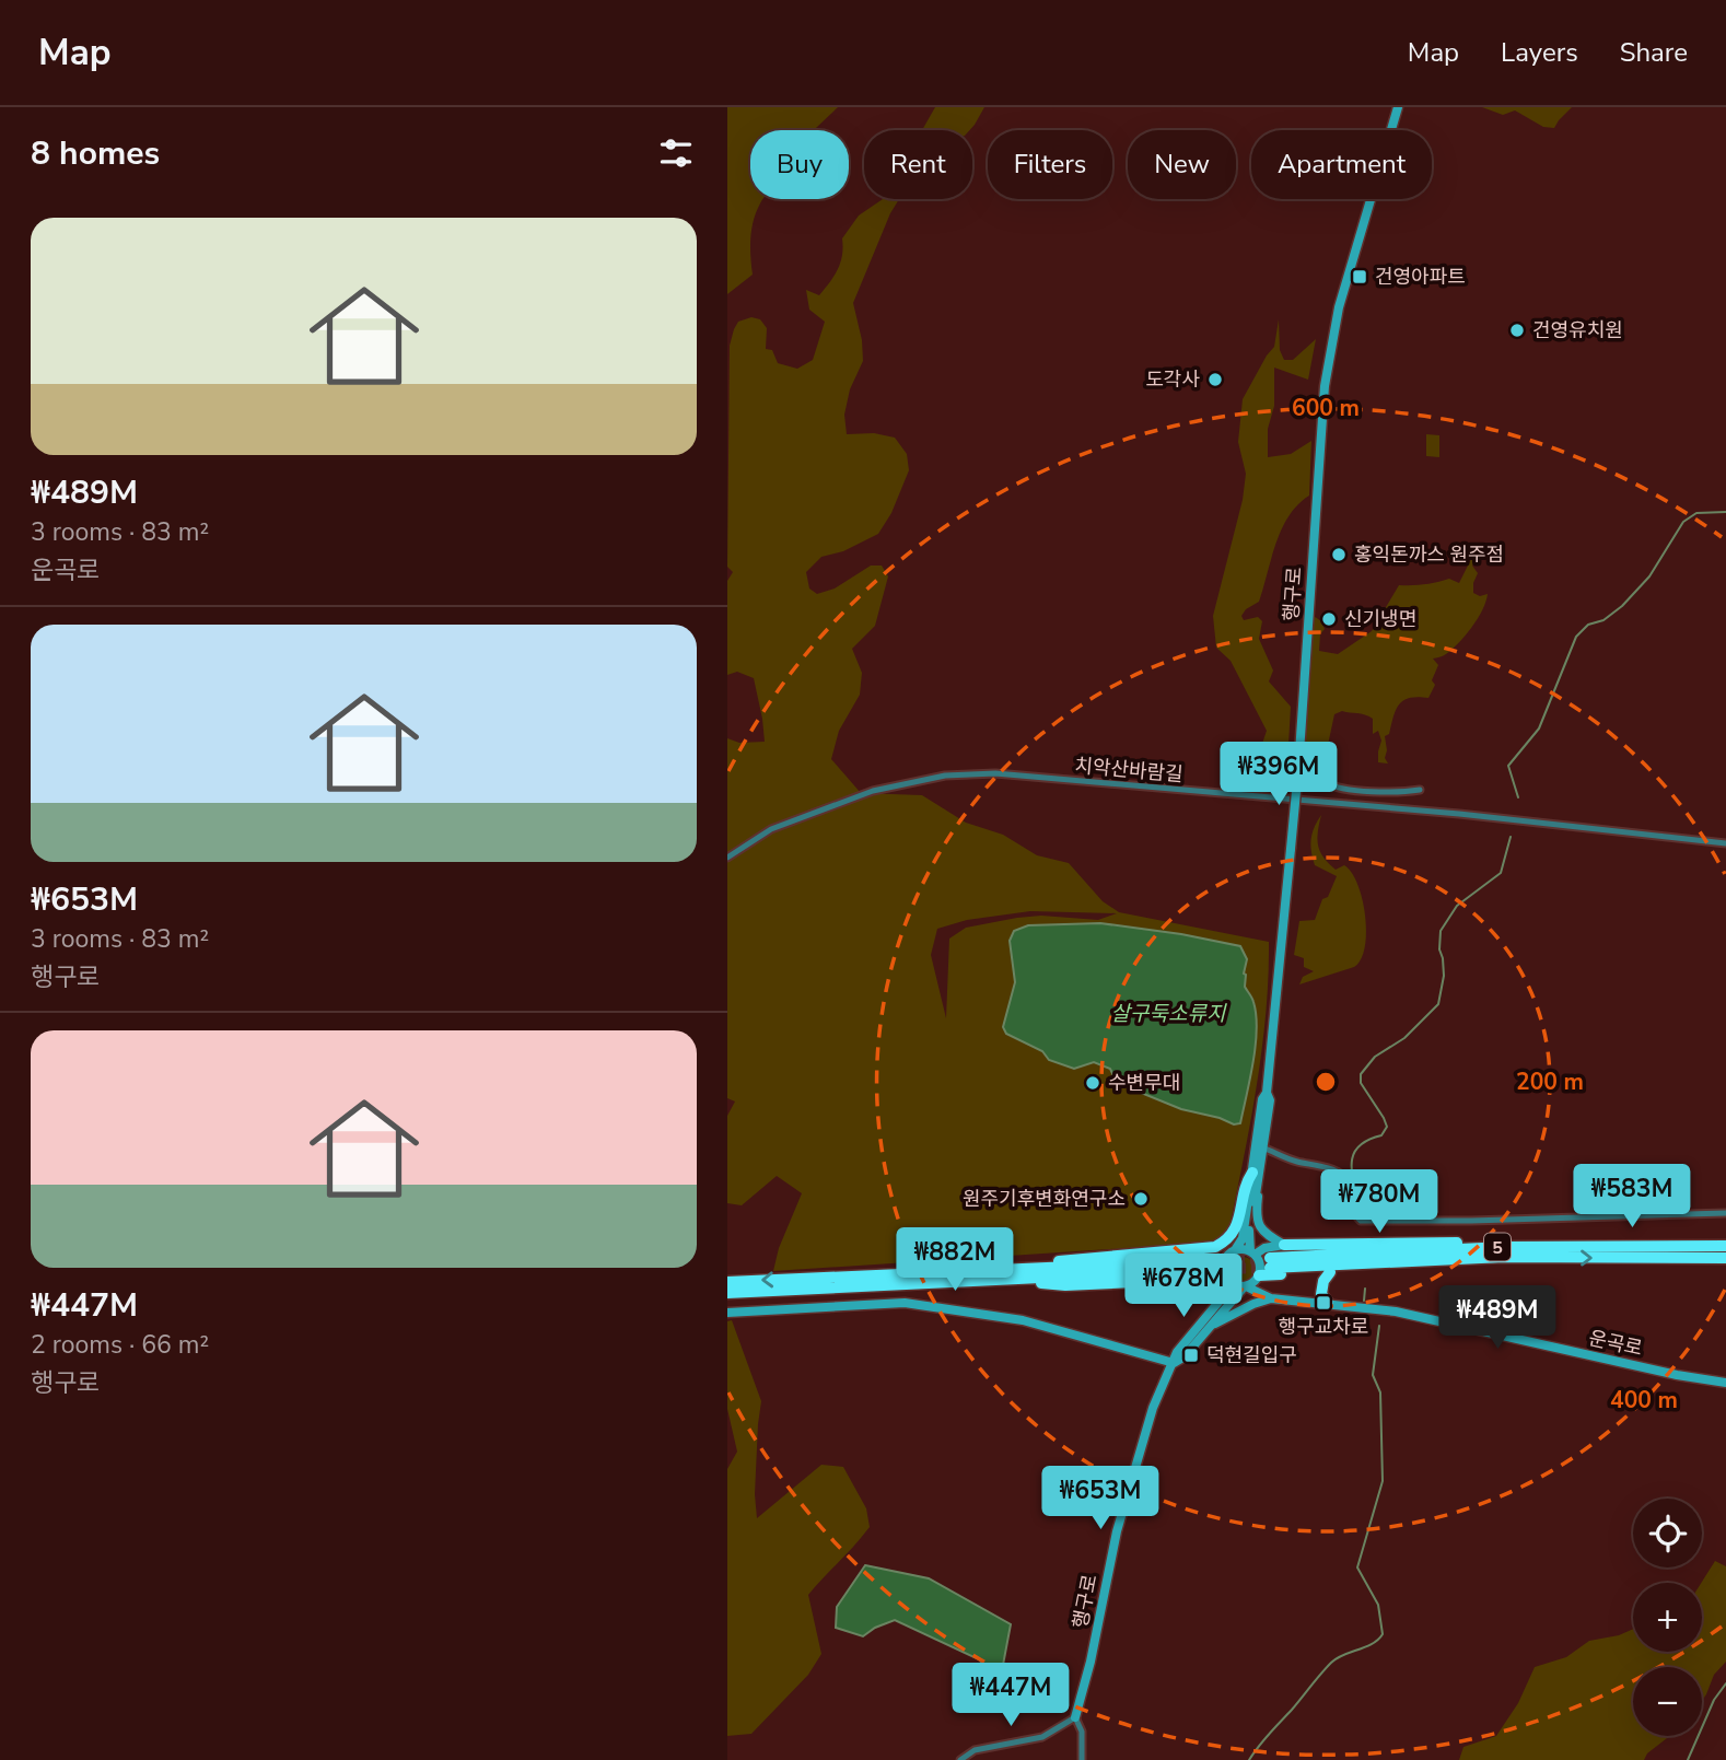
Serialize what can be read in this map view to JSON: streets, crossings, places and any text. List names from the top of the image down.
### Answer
{
  "streets": {
    "highway": ["5"],
    "street": ["행구로", "치악산바람길", "운곡로"]
  },
  "water": ["살구둑소류지"],
  "places": {
    "transit": ["건영아파트", "행구교차로", "덕현길입구"],
    "other": [
      "건영유치원",
      "도각사",
      "홍익돈까스 원주점",
      "신기냉면",
      "수변무대",
      "원주기후변화연구소"
    ]
  },
  "page": {
    "header": "Map",
    "nav": ["Map", "Layers", "Share"],
    "heading": "8 homes",
    "chip": [
      "Buy",
      "Rent",
      "Filters",
      "New",
      "Apartment"
    ],
    "list": [
      {
        "name": "₩489M",
        "note": "3 rooms · 83 m² · 운곡로"
      },
      {
        "name": "₩653M",
        "note": "3 rooms · 83 m² · 행구로"
      },
      {
        "name": "₩447M",
        "note": "2 rooms · 66 m² · 행구로"
      }
    ],
    "price": [
      "₩396M",
      "₩583M",
      "₩780M",
      "₩882M",
      "₩678M",
      "₩489M",
      "₩653M",
      "₩447M"
    ],
    "map_buttons": ["+", "−"]
  },
  "rings": ["600 m", "200 m", "400 m"]
}
